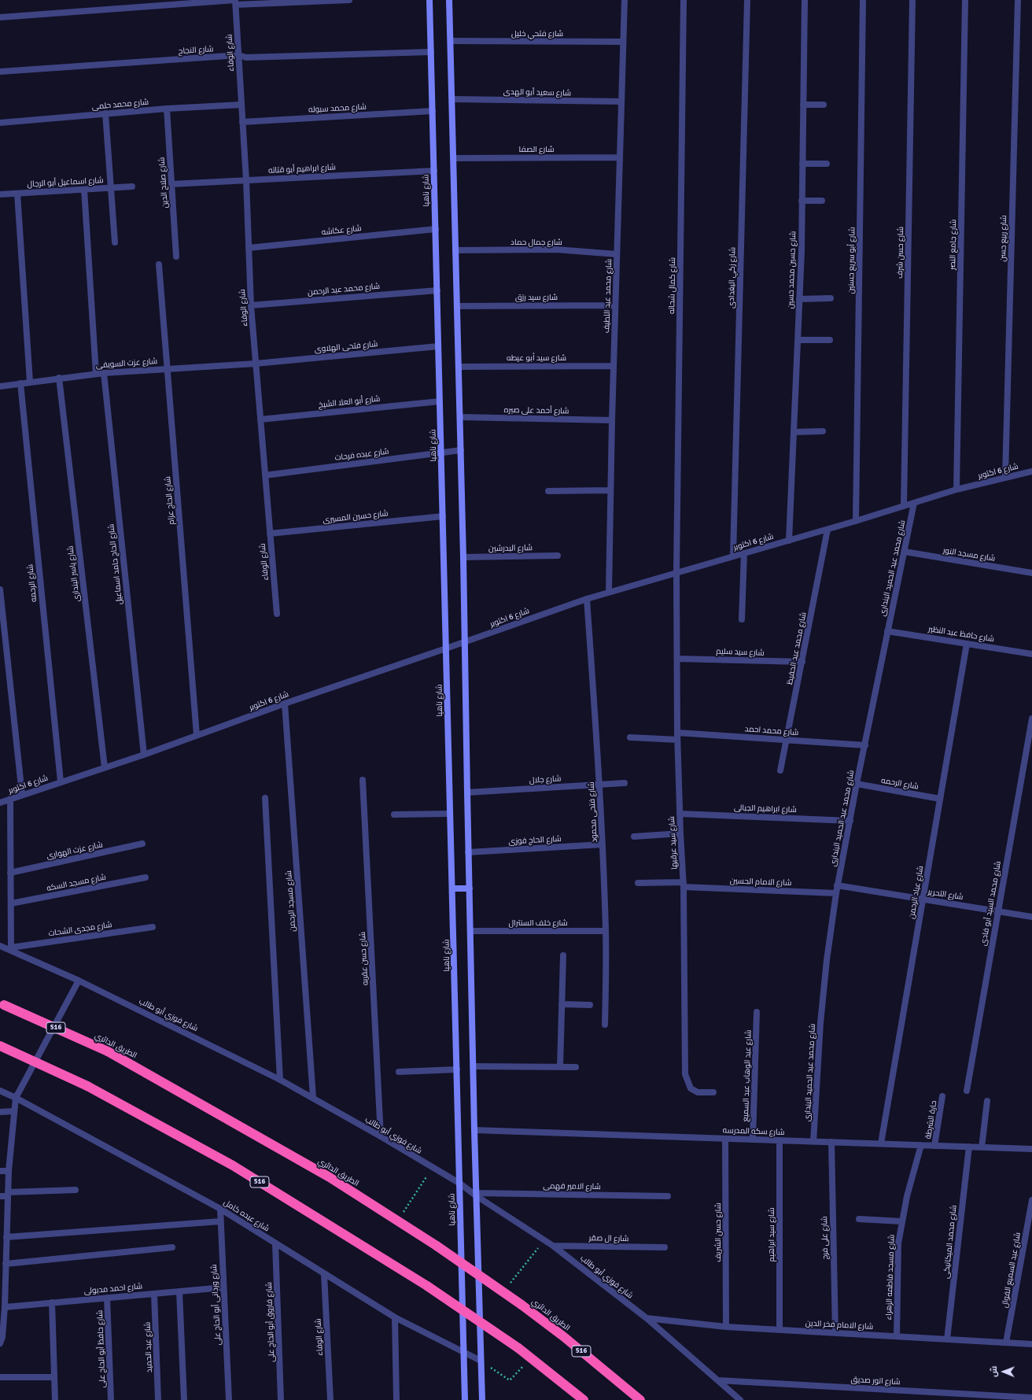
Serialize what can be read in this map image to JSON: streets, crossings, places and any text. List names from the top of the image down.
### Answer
{
  "streets": {
    "highway": ["516", "الطريق الدائري"],
    "main road": ["شارع ناهيا"],
    "street": [
      "شارع فتحي خليل",
      "شارع النجاح",
      "شارع الوفاء",
      "شارع سعيد أبو الهدى",
      "شارع محمد حلمى",
      "شارع محمد سبوله",
      "شارع الصفا",
      "شارع ابراهيم أبو قتاته",
      "شارع اسماعيل أبو الرجال",
      "شارع صلاح الدين",
      "شارع عكاشه",
      "شارع ربيع حسن",
      "شارع جمال حماد",
      "شارع جامع النصر",
      "شارع حسن شرف",
      "شارع أبو سريع حسنين",
      "شارع حسين محمد حسين",
      "شارع زكي البغدادى",
      "شارع كمال شحاته",
      "شارع محمد عبد الرحمن",
      "شارع محمد عبد اللطيف",
      "شارع سيد رزق",
      "شارع فتحى الهلاوى",
      "شارع سيد أبو عيطه",
      "شارع عزت السويفى",
      "شارع أبو العلا الشيخ",
      "شارع أحمد على صبره",
      "شارع عبده فرحات",
      "شارع 6 اكتوبر",
      "شارع الحاج عزام",
      "شارع حسين المسيرى",
      "شارع البدرشين",
      "شارع مسجد النور",
      "شارع الحاج حامد اسماعيل",
      "شارع محمد عبد الحميد البندارى",
      "شارع ياسر البندارى",
      "شارع الرحمه",
      "شارع حافظ عبد النظير",
      "شارع محمد عبد الحفيظ",
      "شارع سيد سليم",
      "شارع محمد احمد",
      "شارع جلال",
      "شارع ابراهيم الجبالى",
      "شارع فتحى محمود",
      "شارع الحاج فوزى",
      "شارع سيد عرقبها",
      "شارع عزت الهوارى",
      "شارع الامام الحسين",
      "شارع مسجد السكه",
      "شارع عباد الرحمن",
      "شارع التحرير",
      "شارع مسجد الرحمن",
      "شارع محمد السيد أبو فادى",
      "شارع خلف السنترال",
      "شارع مجدى الشحات",
      "شارع حسن عقربه",
      "شارع فوزي أبو طالب",
      "شارع عبد الوهاب عبد السميع",
      "حارة الشرطة",
      "شارع سكه المدرسه",
      "شارع الامير فهمى",
      "شارع عبده كامل",
      "شارع حسن الشريف",
      "شارع سيد ابراهيم",
      "شارع على فرج",
      "شارع ال صقر",
      "شارع محمد الميكانيكى",
      "شارع عبد السميع الفوال",
      "شارع مسجد فاطمه الزهراء",
      "شارع احمد مدبولى",
      "شارع وردانى أبو الحاج على",
      "شارع فاروق أبو الحاج على",
      "شارع الامام فخر الدين",
      "شارع عبد الحميد",
      "شارع حافظ أبو الحاج على",
      "شارع انور صديق"
    ]
  },
  "crossings": [
    ["شارع فتحي خليل", "شارع محمد عبد اللطيف"],
    ["شارع النجاح", "شارع الوفاء"],
    ["شارع النجاح", "شارع ناهيا"],
    ["شارع الوفاء", "شارع محمد حلمى"],
    ["شارع الوفاء", "شارع محمد سبوله"],
    ["شارع الوفاء", "شارع ابراهيم أبو قتاته"],
    ["شارع الوفاء", "شارع عكاشه"],
    ["شارع الوفاء", "شارع محمد عبد الرحمن"],
    ["شارع الوفاء", "شارع فتحى الهلاوى"],
    ["شارع الوفاء", "شارع عزت السويفى"],
    ["شارع الوفاء", "شارع أبو العلا الشيخ"],
    ["شارع الوفاء", "شارع عبده فرحات"],
    ["شارع الوفاء", "شارع حسين المسيرى"],
    ["شارع الوفاء", "شارع عبده كامل"],
    ["شارع سعيد أبو الهدى", "شارع محمد عبد اللطيف"],
    ["شارع محمد حلمى", "شارع صلاح الدين"],
    ["شارع محمد سبوله", "شارع ناهيا"],
    ["شارع الصفا", "شارع محمد عبد اللطيف"],
    ["شارع ابراهيم أبو قتاته", "شارع صلاح الدين"],
    ["شارع ابراهيم أبو قتاته", "شارع ناهيا"],
    ["شارع ناهيا", "شارع عكاشه"],
    ["شارع ناهيا", "شارع محمد عبد الرحمن"],
    ["شارع ناهيا", "شارع فتحى الهلاوى"],
    ["شارع ناهيا", "شارع أبو العلا الشيخ"],
    ["شارع ناهيا", "شارع عبده فرحات"],
    ["شارع ناهيا", "شارع 6 اكتوبر"],
    ["شارع ناهيا", "شارع حسين المسيرى"],
    ["شارع ناهيا", "شارع فوزي أبو طالب"],
    ["شارع ناهيا", "شارع عبده كامل"],
    ["شارع ربيع حسن", "شارع 6 اكتوبر"],
    ["شارع جمال حماد", "شارع محمد عبد اللطيف"],
    ["شارع جامع النصر", "شارع 6 اكتوبر"],
    ["شارع حسن شرف", "شارع 6 اكتوبر"],
    ["شارع أبو سريع حسنين", "شارع 6 اكتوبر"],
    ["شارع حسين محمد حسين", "شارع 6 اكتوبر"],
    ["شارع زكي البغدادى", "شارع 6 اكتوبر"],
    ["شارع كمال شحاته", "شارع 6 اكتوبر"],
    ["شارع كمال شحاته", "شارع سيد عرقبها"],
    ["شارع محمد عبد اللطيف", "شارع سيد رزق"],
    ["شارع محمد عبد اللطيف", "شارع سيد أبو عيطه"],
    ["شارع محمد عبد اللطيف", "شارع أحمد على صبره"],
    ["شارع محمد عبد اللطيف", "شارع 6 اكتوبر"],
    ["شارع فتحى الهلاوى", "شارع عزت السويفى"],
    ["شارع عزت السويفى", "شارع الحاج عزام"],
    ["شارع عزت السويفى", "شارع الحاج حامد اسماعيل"],
    ["شارع عزت السويفى", "شارع ياسر البندارى"],
    ["شارع عزت السويفى", "شارع الرحمه"],
    ["شارع 6 اكتوبر", "شارع الحاج عزام"],
    ["شارع 6 اكتوبر", "شارع الحاج حامد اسماعيل"],
    ["شارع 6 اكتوبر", "شارع محمد عبد الحميد البندارى"],
    ["شارع 6 اكتوبر", "شارع ياسر البندارى"],
    ["شارع 6 اكتوبر", "شارع الرحمه"],
    ["شارع 6 اكتوبر", "شارع محمد عبد الحفيظ"],
    ["شارع 6 اكتوبر", "شارع فتحى محمود"],
    ["شارع 6 اكتوبر", "شارع سيد عرقبها"],
    ["شارع 6 اكتوبر", "شارع مسجد الرحمن"],
    ["شارع مسجد النور", "شارع محمد عبد الحميد البندارى"],
    ["شارع محمد عبد الحميد البندارى", "شارع الرحمه"],
    ["شارع محمد عبد الحميد البندارى", "شارع حافظ عبد النظير"],
    ["شارع محمد عبد الحميد البندارى", "شارع محمد احمد"],
    ["شارع محمد عبد الحميد البندارى", "شارع ابراهيم الجبالى"],
    ["شارع محمد عبد الحميد البندارى", "شارع الامام الحسين"],
    ["شارع محمد عبد الحميد البندارى", "شارع التحرير"],
    ["شارع محمد عبد الحميد البندارى", "شارع سكه المدرسه"],
    ["شارع الرحمه", "شارع عباد الرحمن"],
    ["شارع حافظ عبد النظير", "شارع عباد الرحمن"],
    ["شارع محمد عبد الحفيظ", "شارع سيد سليم"],
    ["شارع محمد عبد الحفيظ", "شارع محمد احمد"],
    ["شارع سيد سليم", "شارع سيد عرقبها"],
    ["شارع محمد احمد", "شارع سيد عرقبها"],
    ["شارع جلال", "شارع فتحى محمود"],
    ["شارع ابراهيم الجبالى", "شارع سيد عرقبها"],
    ["شارع فتحى محمود", "شارع الحاج فوزى"],
    ["شارع فتحى محمود", "شارع خلف السنترال"],
    ["شارع سيد عرقبها", "شارع الامام الحسين"],
    ["شارع عباد الرحمن", "شارع التحرير"],
    ["شارع عباد الرحمن", "شارع سكه المدرسه"],
    ["شارع التحرير", "شارع محمد السيد أبو فادى"],
    ["شارع مسجد الرحمن", "شارع فوزي أبو طالب"],
    ["شارع مجدى الشحات", "شارع فوزي أبو طالب"],
    ["شارع حسن عقربه", "شارع فوزي أبو طالب"],
    ["شارع فوزي أبو طالب", "شارع الامير فهمى"],
    ["شارع فوزي أبو طالب", "شارع ال صقر"],
    ["شارع فوزي أبو طالب", "شارع الامام فخر الدين"],
    ["شارع فوزي أبو طالب", "شارع انور صديق"],
    ["شارع عبد الوهاب عبد السميع", "شارع سكه المدرسه"],
    ["حارة الشرطة", "شارع سكه المدرسه"],
    ["شارع سكه المدرسه", "شارع حسن الشريف"],
    ["شارع سكه المدرسه", "شارع سيد ابراهيم"],
    ["شارع سكه المدرسه", "شارع على فرج"],
    ["شارع سكه المدرسه", "شارع محمد الميكانيكى"],
    ["شارع سكه المدرسه", "شارع مسجد فاطمه الزهراء"],
    ["شارع عبده كامل", "شارع وردانى أبو الحاج على"],
    ["شارع عبده كامل", "شارع فاروق أبو الحاج على"],
    ["شارع حسن الشريف", "شارع الامام فخر الدين"],
    ["شارع سيد ابراهيم", "شارع الامام فخر الدين"],
    ["شارع على فرج", "شارع الامام فخر الدين"],
    ["شارع محمد الميكانيكى", "شارع الامام فخر الدين"],
    ["شارع عبد السميع الفوال", "شارع الامام فخر الدين"],
    ["شارع مسجد فاطمه الزهراء", "شارع الامام فخر الدين"],
    ["شارع احمد مدبولى", "شارع وردانى أبو الحاج على"],
    ["شارع احمد مدبولى", "شارع عبد الحميد"],
    ["شارع احمد مدبولى", "شارع حافظ أبو الحاج على"]
  ],
  "north": "left"
}
